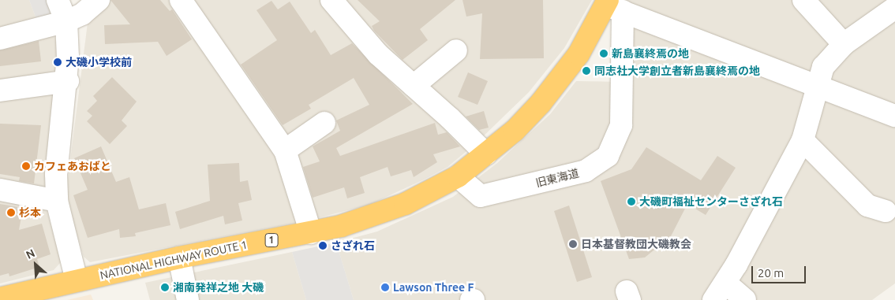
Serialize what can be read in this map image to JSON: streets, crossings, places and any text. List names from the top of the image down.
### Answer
{
  "streets": {
    "highway": ["1", "NATIONAL HIGHWAY ROUTE 1"],
    "street": ["旧東海道"]
  },
  "crossings": [
    ["旧東海道", "NATIONAL HIGHWAY ROUTE 1"]
  ],
  "places": [
    "新島襄終焉の地",
    "大磯小学校前",
    "同志社大学創立者新島襄終焉の地",
    "カフェあおばと",
    "大磯町福祉センターさざれ石",
    "杉本",
    "日本基督教団大磯教会",
    "さざれ石",
    "湘南発祥之地 大磯",
    "Lawson Three F"
  ],
  "scale_bar": "20 m",
  "north": "top left"
}
